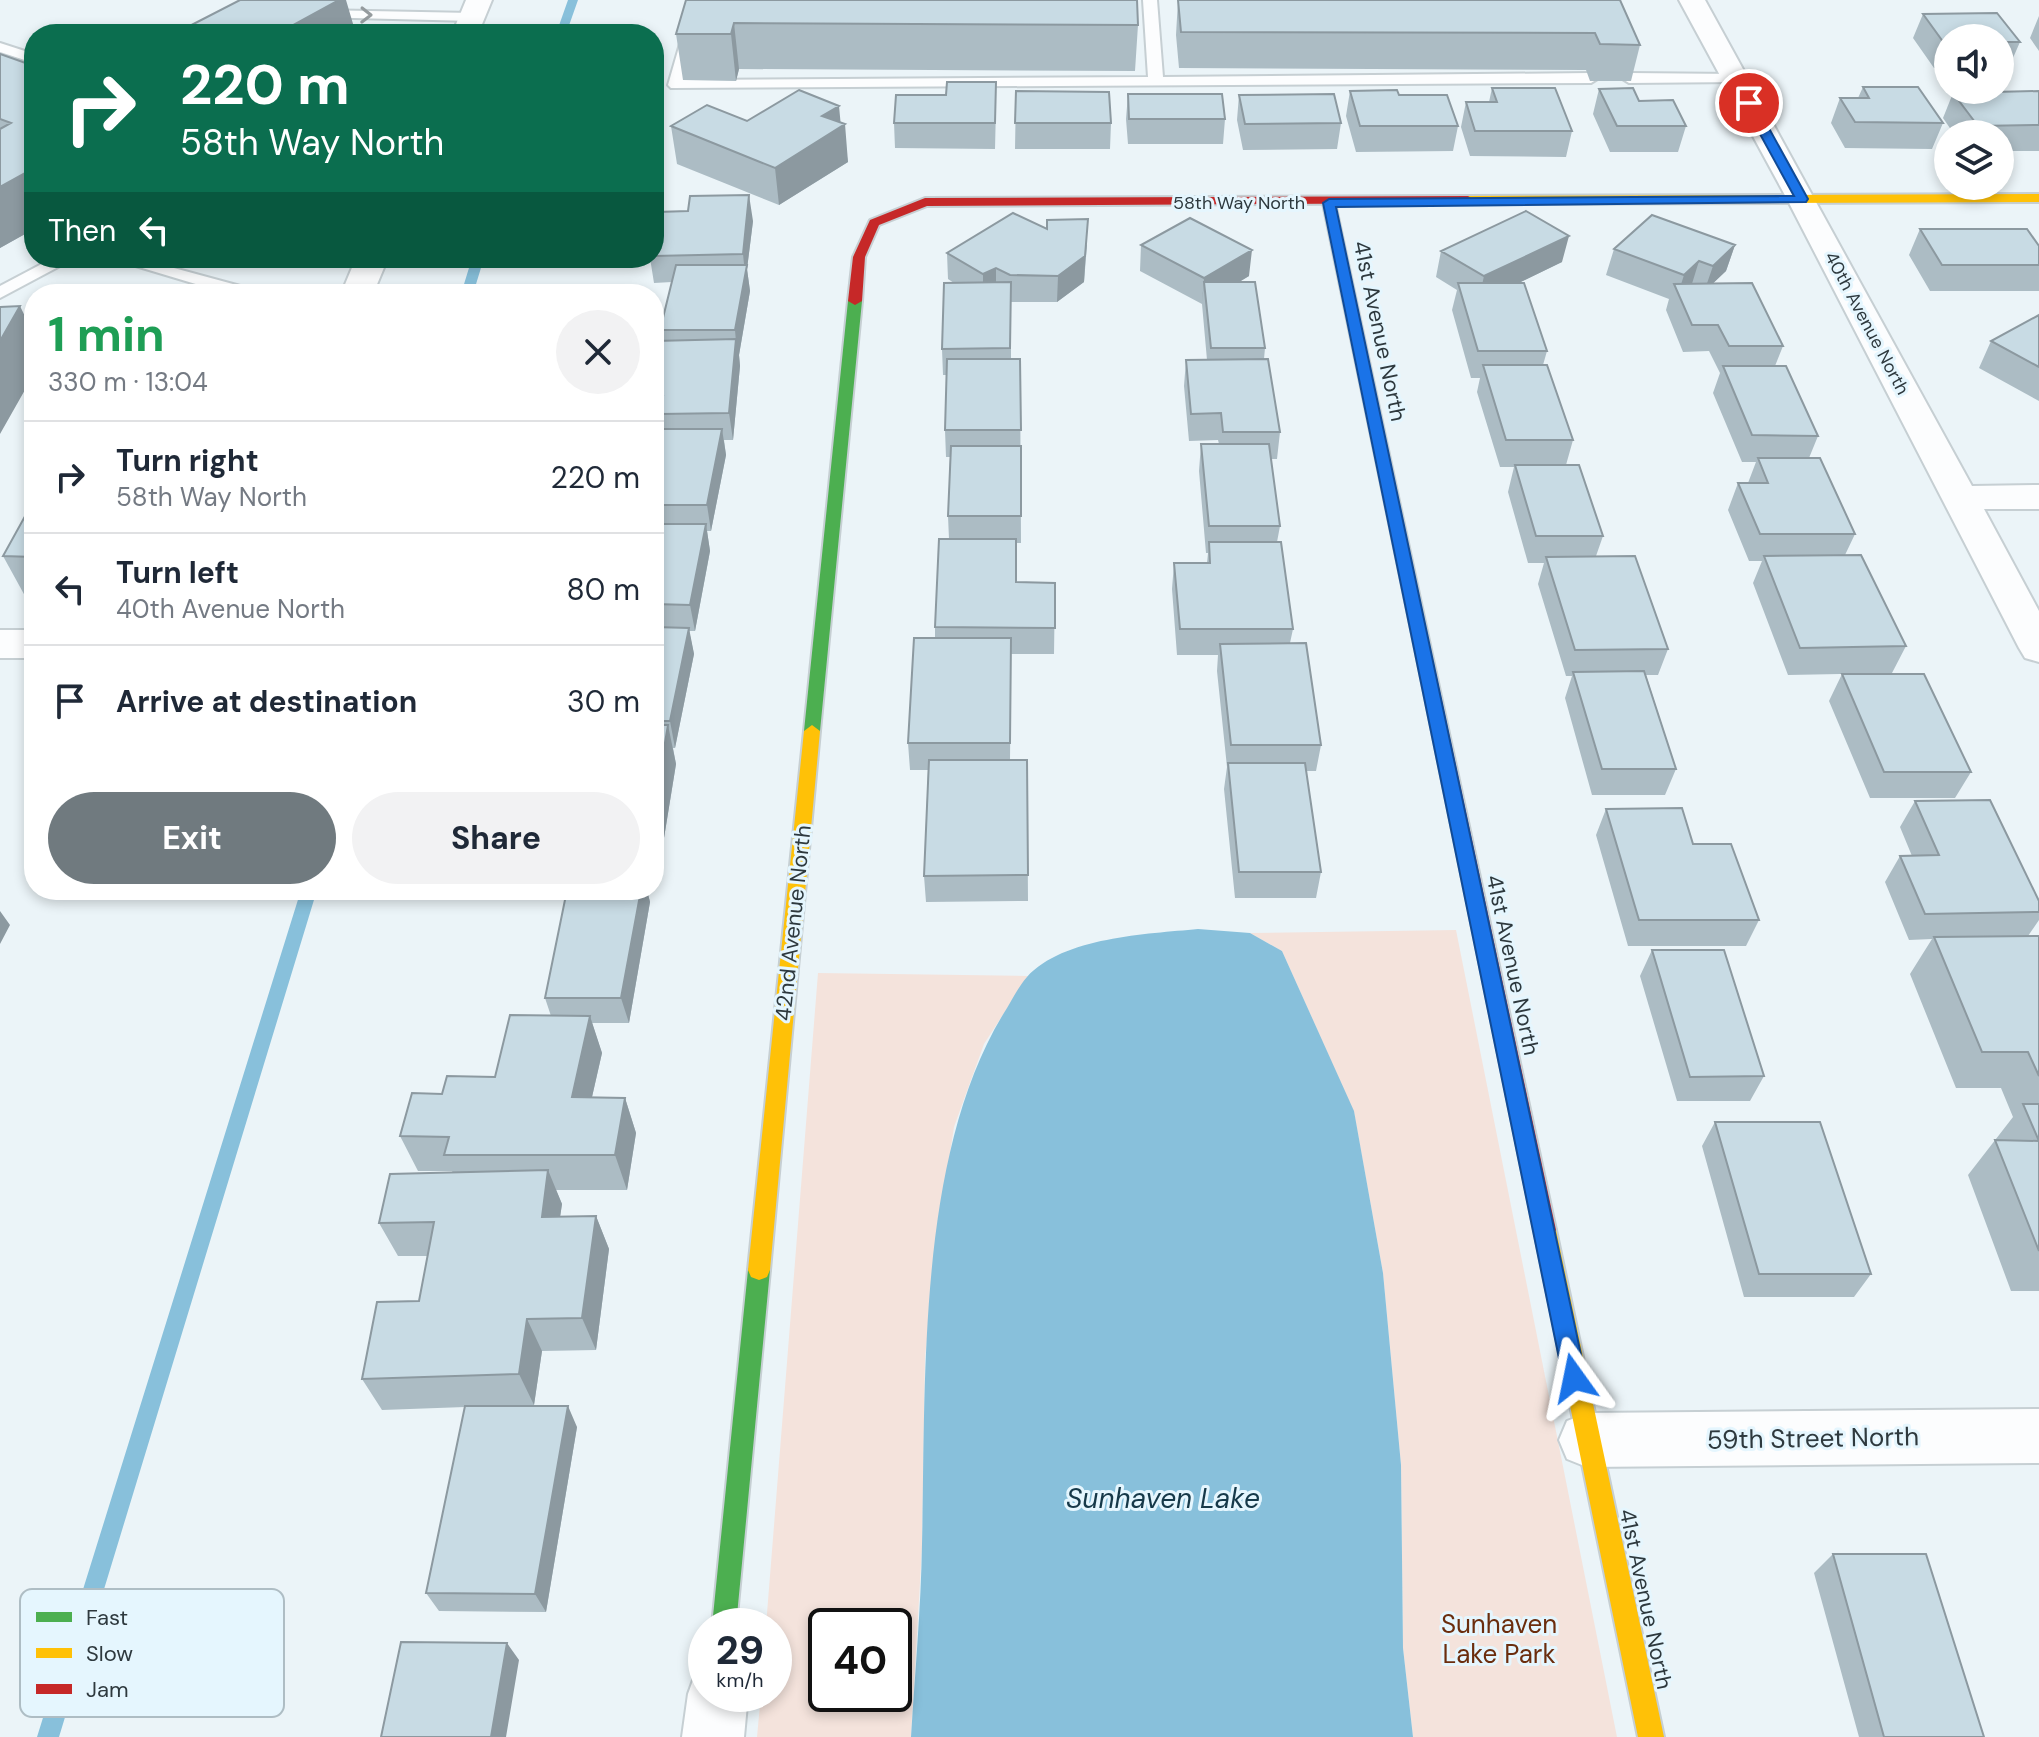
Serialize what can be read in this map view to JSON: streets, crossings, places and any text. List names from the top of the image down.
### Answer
{
  "streets": {
    "street": [
      "58th Way North",
      "40th Avenue North",
      "41st Avenue North",
      "42nd Avenue North",
      "59th Street North"
    ]
  },
  "crossings": [
    ["58th Way North", "40th Avenue North"],
    ["58th Way North", "41st Avenue North"],
    ["58th Way North", "42nd Avenue North"],
    ["41st Avenue North", "59th Street North"]
  ],
  "water": ["Sunhaven Lake"],
  "parks": ["Sunhaven Lake Park"],
  "legend": ["Fast", "Slow", "Jam"],
  "page": {
    "turn": ["220 m", "58th Way North"],
    "then": "Then",
    "heading": ["1 min", "330 m · 13:04"],
    "list": [
      {
        "name": "Turn right",
        "note": "58th Way North",
        "value": "220 m"
      },
      {
        "name": "Turn left",
        "note": "40th Avenue North",
        "value": "80 m"
      },
      {
        "name": "Arrive at destination",
        "value": "30 m"
      }
    ],
    "buttons": ["Exit", "Share"],
    "speed": "29 km/h",
    "limit": "40"
  }
}
